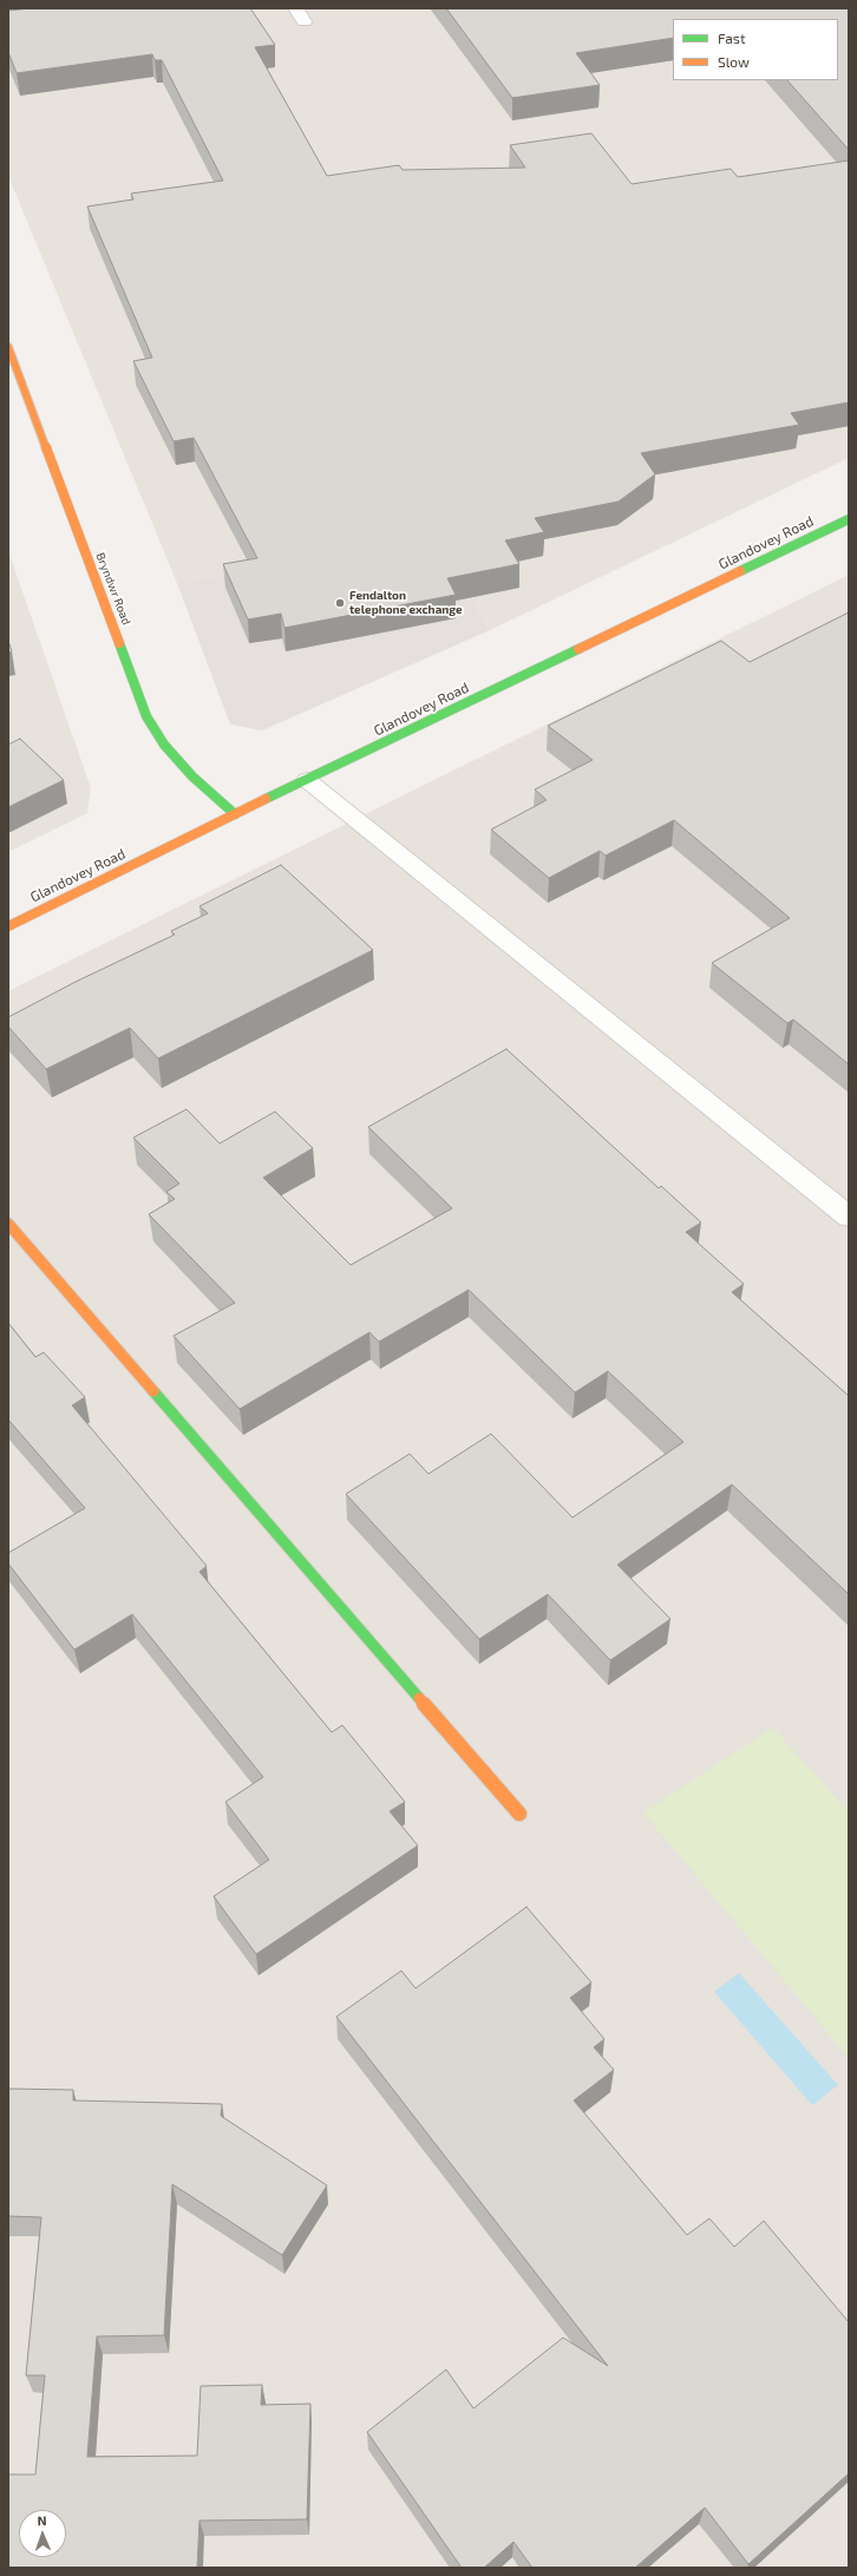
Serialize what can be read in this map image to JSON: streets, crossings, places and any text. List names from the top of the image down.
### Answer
{
  "streets": {
    "street": ["Glandovey Road", "Bryndwr Road"]
  },
  "crossings": [
    ["Glandovey Road", "Bryndwr Road"]
  ],
  "places": ["Fendalton telephone exchange"],
  "legend": ["Fast", "Slow"],
  "north": "top"
}
